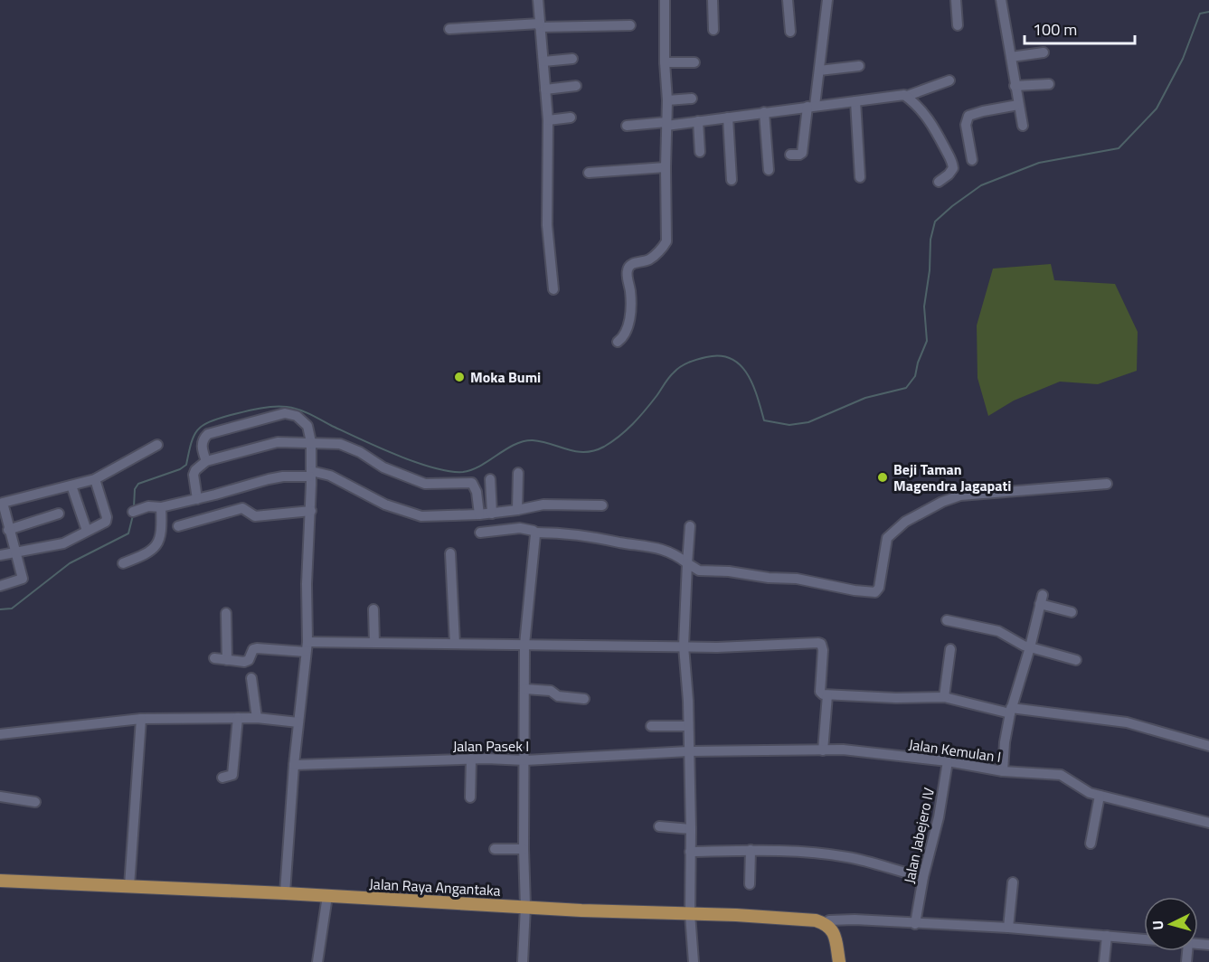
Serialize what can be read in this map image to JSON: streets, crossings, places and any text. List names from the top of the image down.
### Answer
{
  "streets": {
    "main road": ["Jalan Raya Angantaka"],
    "street": ["Jalan Pasek I", "Jalan Kemulan I", "Jalan Jabejero IV"]
  },
  "crossings": [
    ["Jalan Pasek I", "Jalan Kemulan I"],
    ["Jalan Kemulan I", "Jalan Jabejero IV"]
  ],
  "places": ["Moka Bumi", "Beji Taman Magendra Jagapati"],
  "scale_bar": "100 m",
  "north": "left"
}
